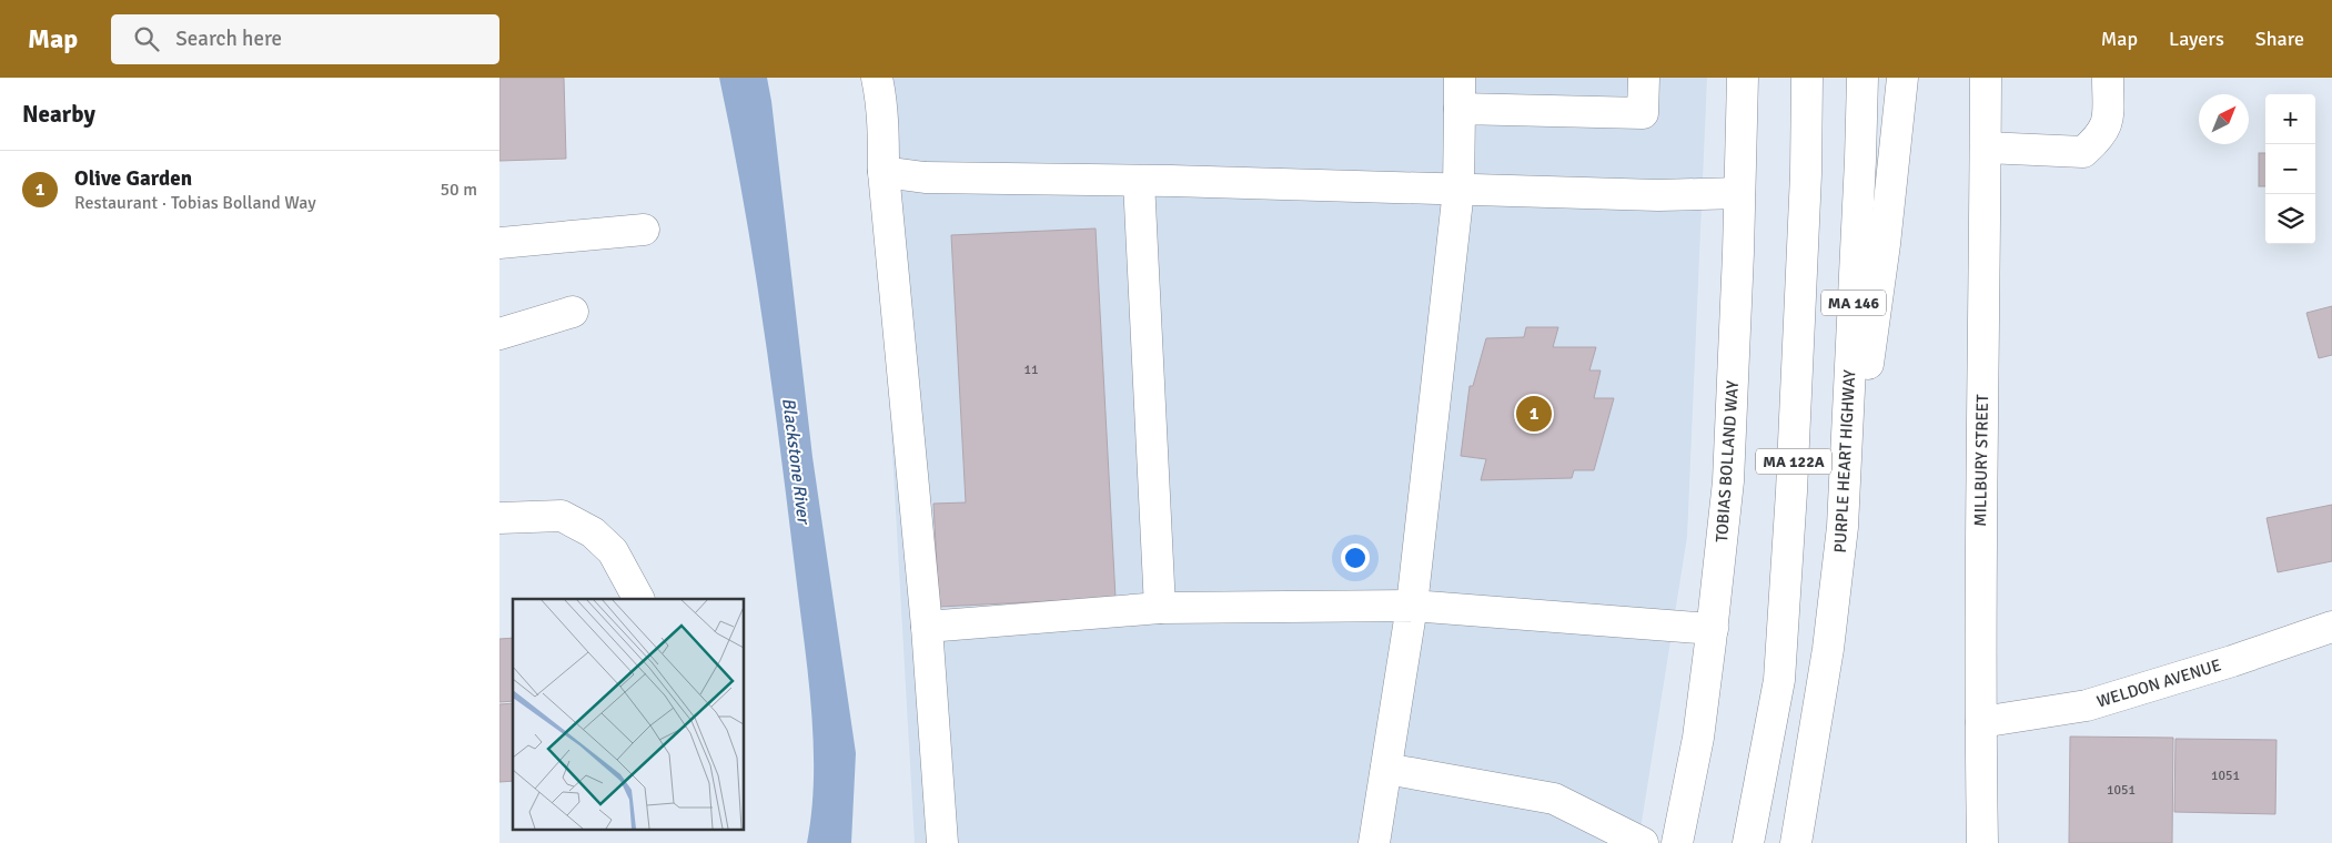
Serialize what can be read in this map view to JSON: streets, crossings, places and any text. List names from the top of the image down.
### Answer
{
  "streets": {
    "main road": [
      "MA 146",
      "MILLBURY STREET",
      "TOBIAS BOLLAND WAY",
      "MA 122A",
      "PURPLE HEART HIGHWAY",
      "WELDON AVENUE"
    ]
  },
  "crossings": [
    ["MILLBURY STREET", "WELDON AVENUE"],
    ["MA 122A", "PURPLE HEART HIGHWAY"]
  ],
  "water": ["Blackstone River"],
  "house_numbers": ["11", "1051", "1051"],
  "north": "top right",
  "page": {
    "header": "Map",
    "search": "Search here",
    "nav": ["Map", "Layers", "Share"],
    "heading": "Nearby",
    "map_buttons": ["+", "−"],
    "list": [
      {
        "mark": "1",
        "name": "Olive Garden",
        "note": "Restaurant · Tobias Bolland Way",
        "value": "50 m"
      }
    ],
    "pins": "1"
  }
}
